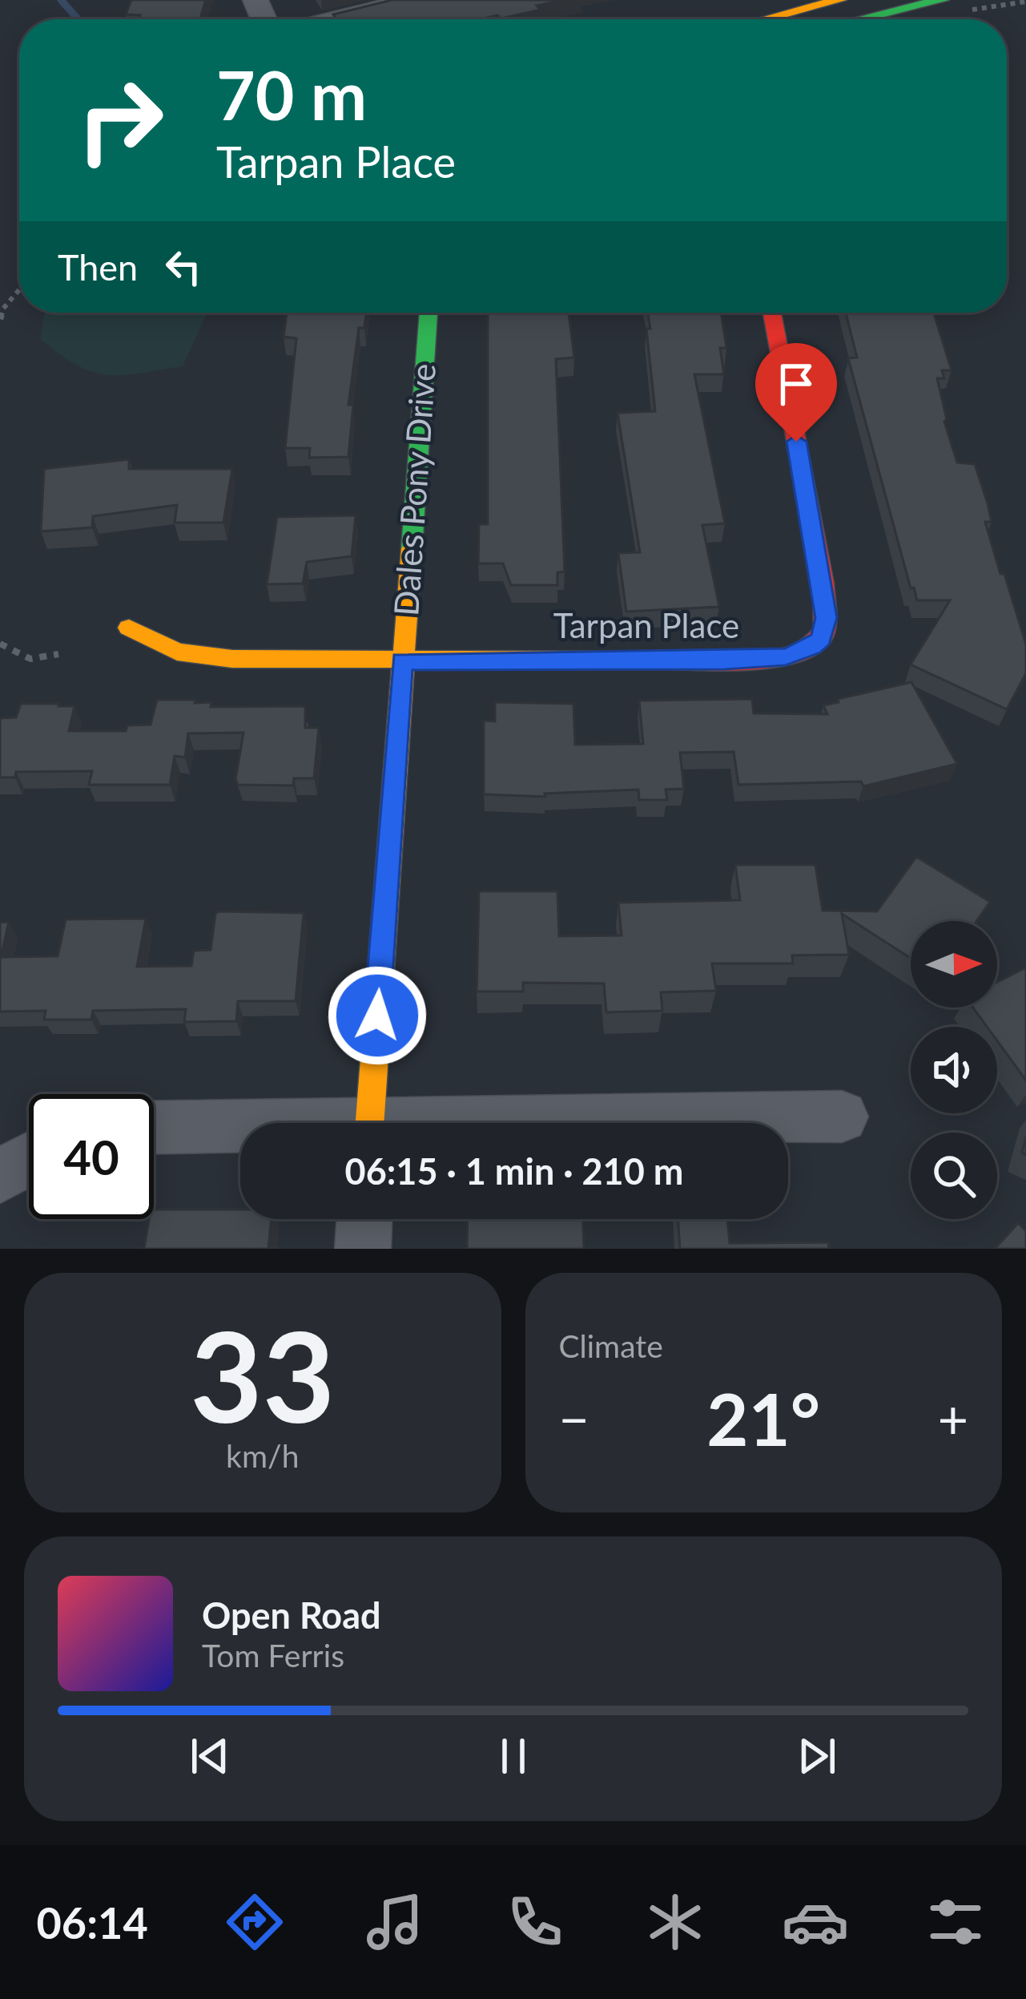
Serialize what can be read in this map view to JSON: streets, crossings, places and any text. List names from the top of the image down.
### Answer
{
  "streets": {
    "street": ["Dales Pony Drive", "Tarpan Place"]
  },
  "crossings": [
    ["Dales Pony Drive", "Tarpan Place"]
  ],
  "north": "right",
  "page": {
    "turn": ["70 m", "Tarpan Place"],
    "then": "Then",
    "limit": "40",
    "trip": "06:15 · 1 min · 210 m",
    "tile": [
      ["33", "km/h"],
      "Climate"
    ],
    "heat": ["−", "21°", "+"],
    "song": ["Open Road", "Tom Ferris"],
    "tabs": "06:14"
  }
}
